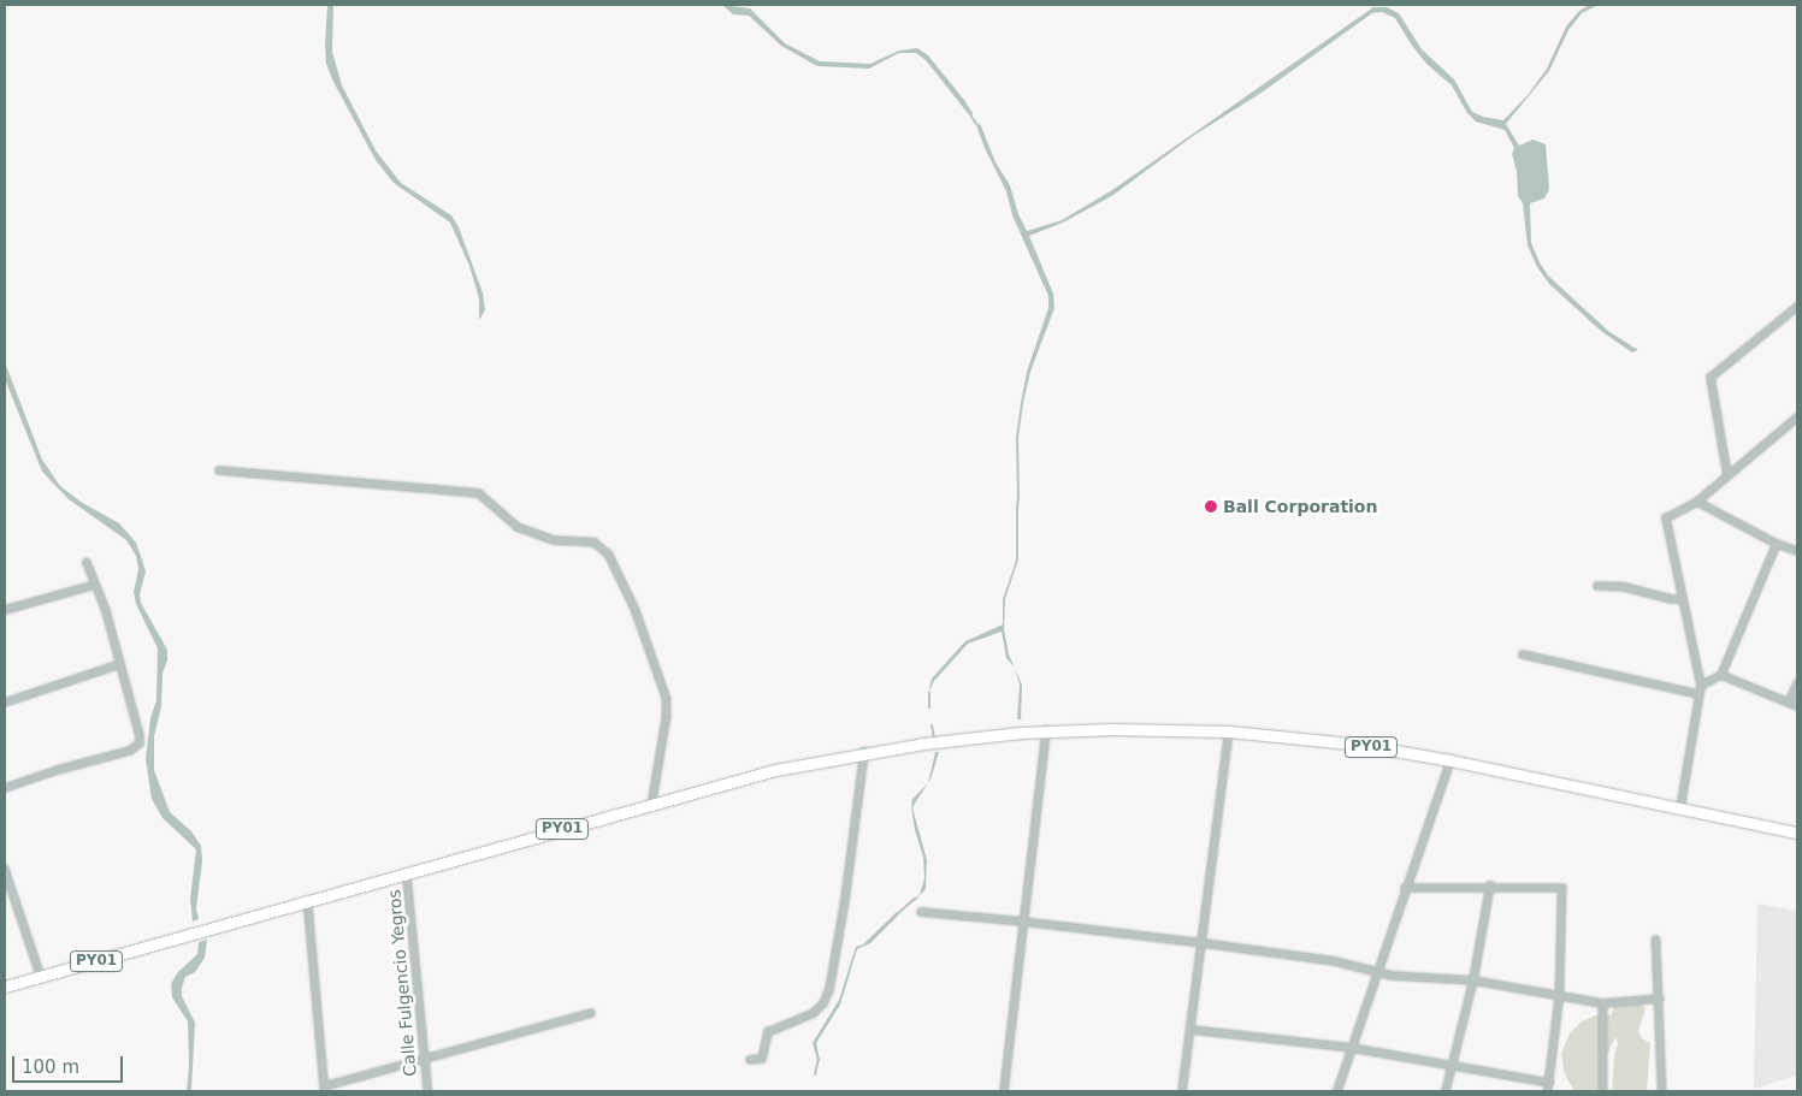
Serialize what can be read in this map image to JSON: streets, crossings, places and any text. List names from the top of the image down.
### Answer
{
  "streets": {
    "highway": ["PY01"],
    "street": ["Calle Fulgencio Yegros"]
  },
  "crossings": [
    ["PY01", "Calle Fulgencio Yegros"]
  ],
  "places": ["Ball Corporation"],
  "scale_bar": "100 m"
}
